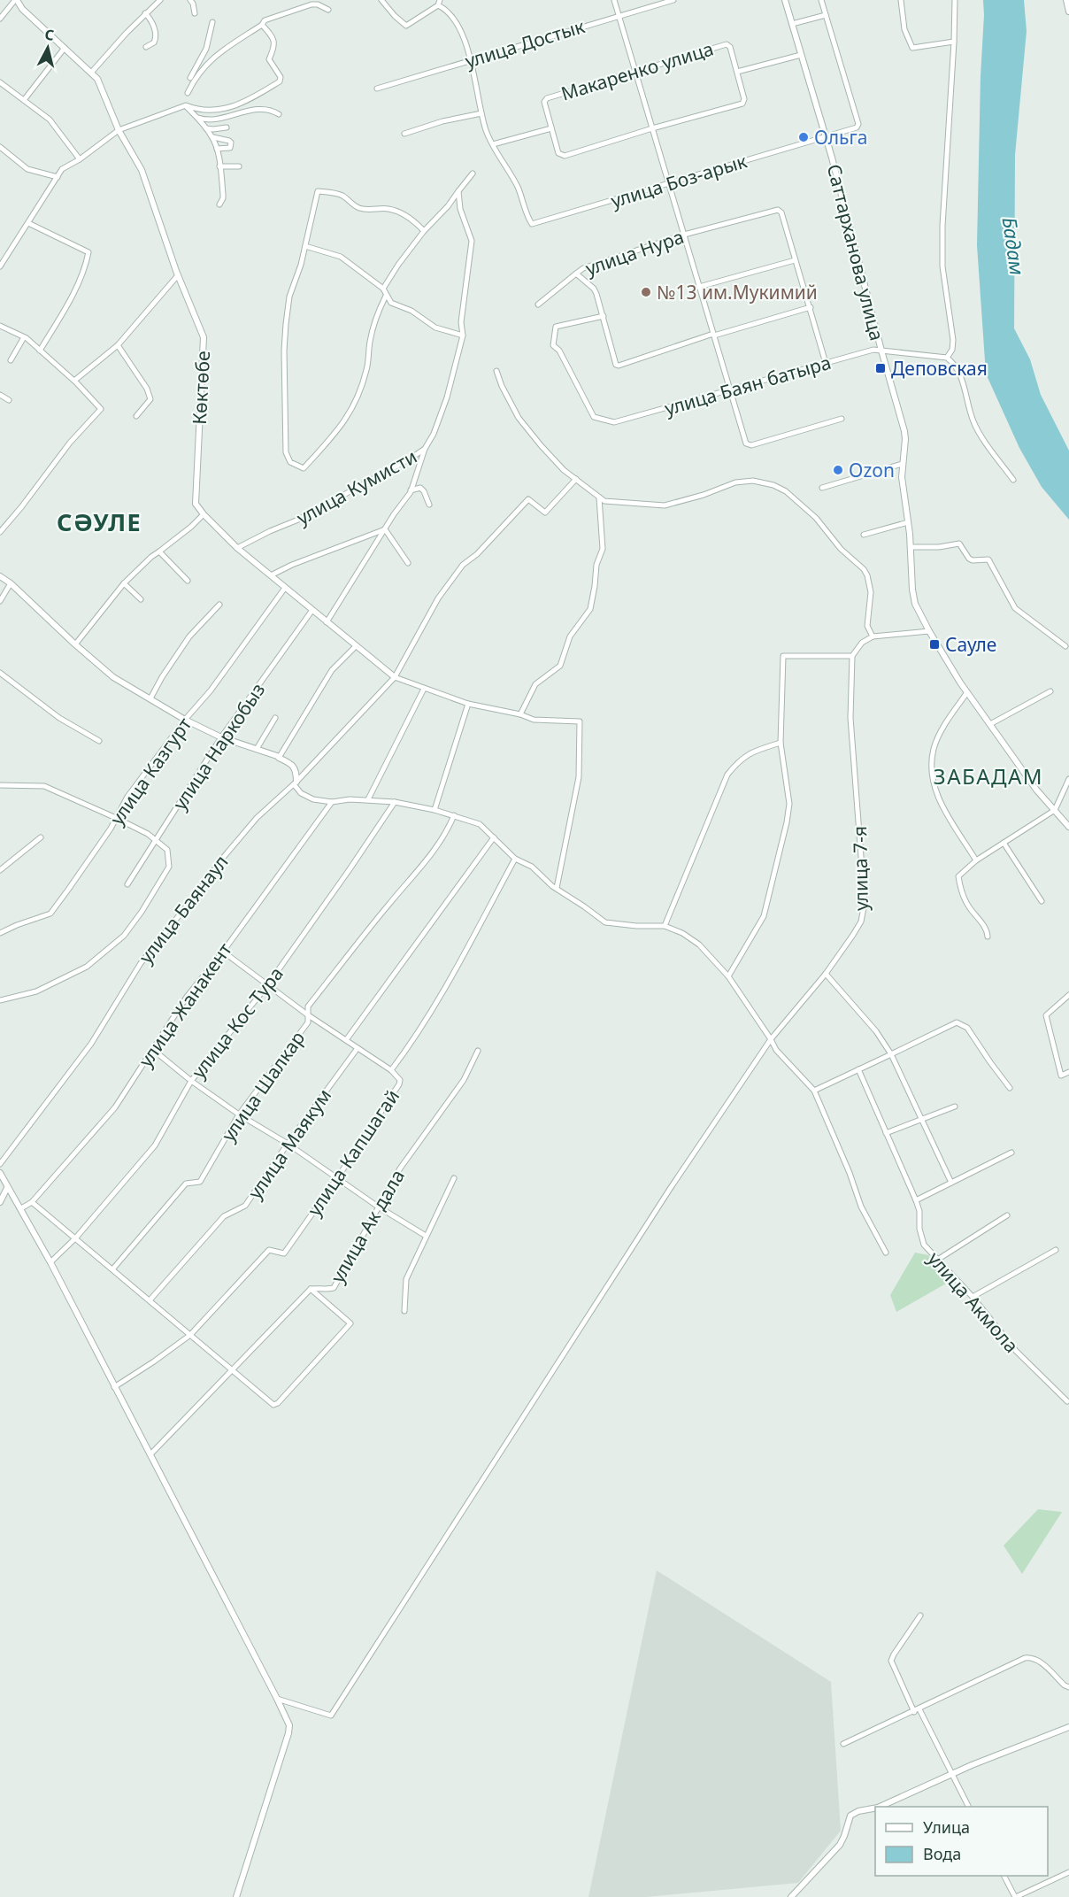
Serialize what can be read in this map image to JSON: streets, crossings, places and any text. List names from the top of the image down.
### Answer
{
  "streets": {
    "street": [
      "улица Достык",
      "Макаренко улица",
      "улица Боз-арык",
      "улица Нура",
      "Саттарханова улица",
      "улица Баян батыра",
      "Көктөбе",
      "улица Кумисти",
      "улица Наркобыз",
      "улица Казгурт",
      "улица 7-я",
      "улица Баянаул",
      "улица Жанакент",
      "улица Кос Тура",
      "улица Шалкар",
      "улица Маякум",
      "улица Капшагай",
      "улица Ак дала",
      "улица Акмола"
    ]
  },
  "crossings": [
    ["улица Боз-арык", "Саттарханова улица"],
    ["улица Нура", "улица Баян батыра"],
    ["Саттарханова улица", "улица Баян батыра"],
    ["Көктөбе", "улица Кумисти"],
    ["Көктөбе", "улица Наркобыз"],
    ["Көктөбе", "улица Казгурт"],
    ["Көктөбе", "улица Баянаул"]
  ],
  "districts": ["СӘУЛЕ", "ЗАБАДАМ"],
  "water": ["Бадам"],
  "places": {
    "other": ["Ольга", "№13 им.Мукимий", "Ozon"],
    "transit": ["Деповская", "Сауле"]
  },
  "legend": ["Улица", "Вода"],
  "north": "top"
}
